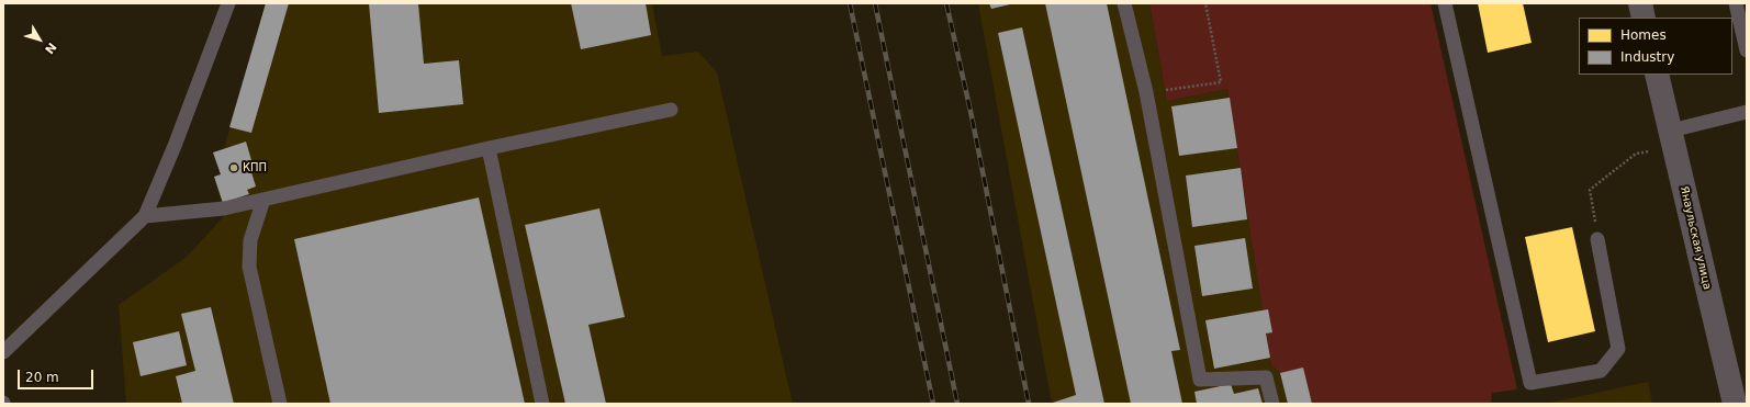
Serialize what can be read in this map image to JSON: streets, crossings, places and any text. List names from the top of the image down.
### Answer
{
  "streets": {
    "street": ["Янаульская улица"]
  },
  "places": ["КПП"],
  "legend": ["Homes", "Industry"],
  "scale_bar": "20 m",
  "north": "bottom right"
}
